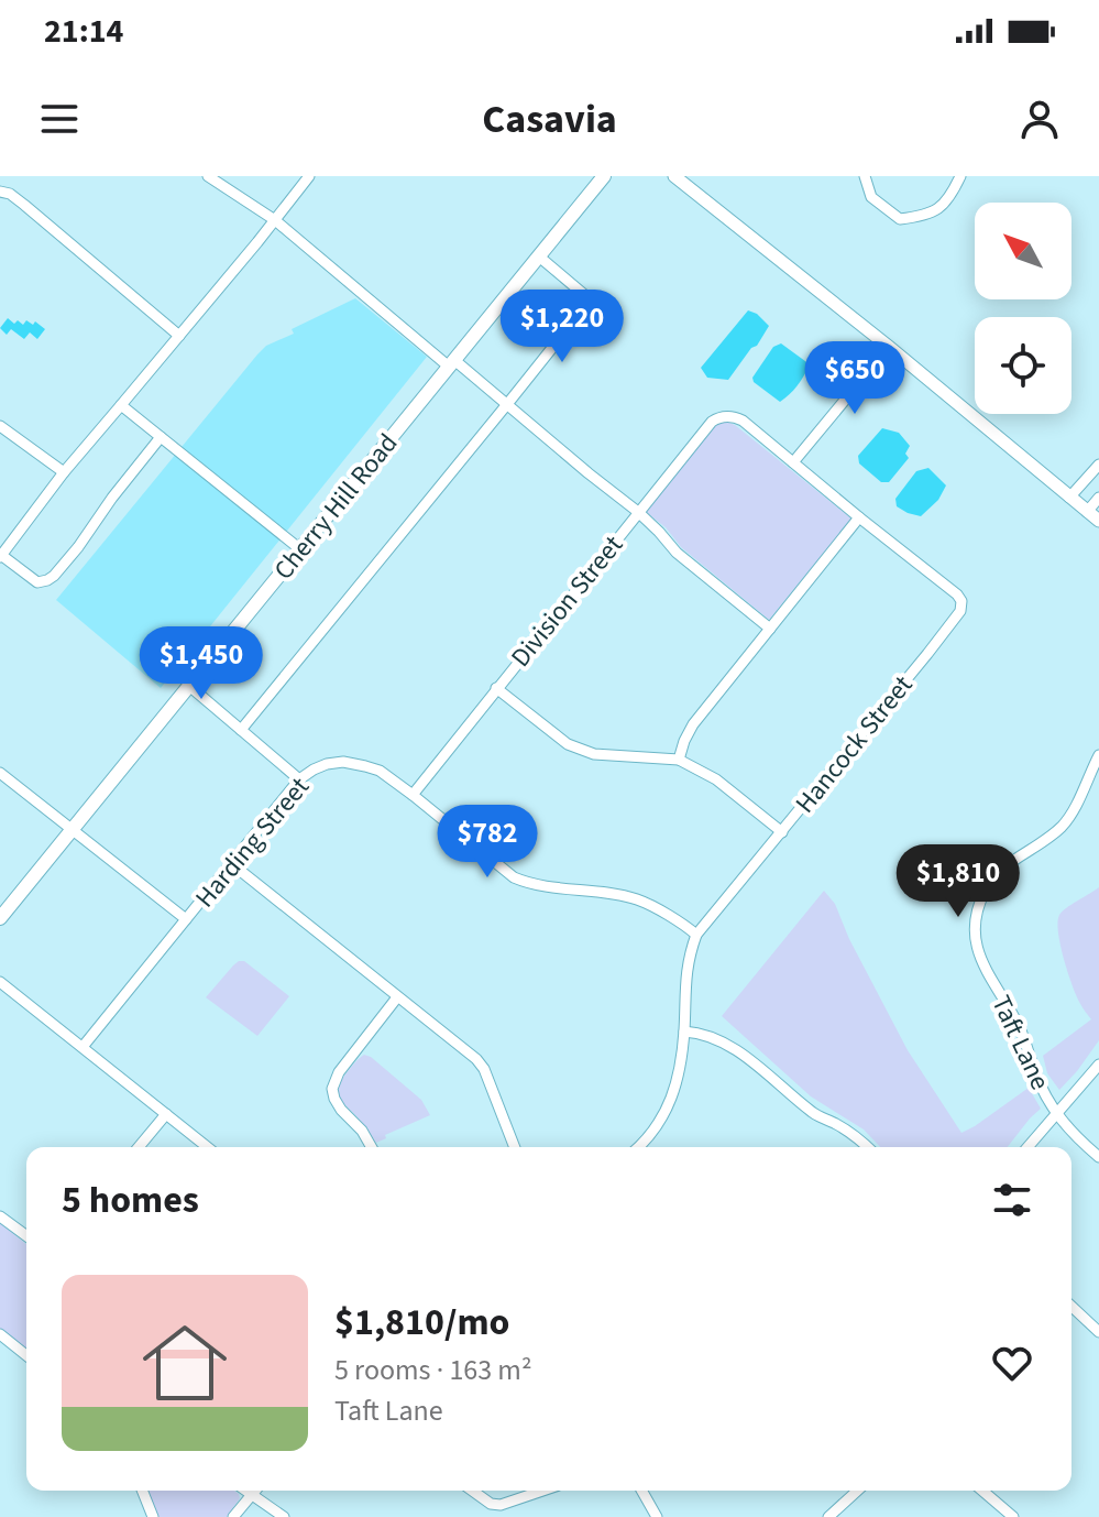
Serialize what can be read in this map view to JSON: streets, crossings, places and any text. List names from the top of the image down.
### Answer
{
  "streets": {
    "main road": ["Cherry Hill Road"],
    "street": [
      "Division Street",
      "Hancock Street",
      "Harding Street",
      "Taft Lane"
    ]
  },
  "crossings": [
    ["Division Street", "Hancock Street"],
    ["Division Street", "Harding Street"],
    ["Hancock Street", "Harding Street"]
  ],
  "north": "top left",
  "page": {
    "status": "21:14",
    "header": "Casavia",
    "price": [
      "$1,220",
      "$650",
      "$1,450",
      "$782",
      "$1,810"
    ],
    "heading": "5 homes",
    "list": [
      {
        "name": "$1,810/mo",
        "note": "5 rooms · 163 m² · Taft Lane"
      }
    ]
  }
}
